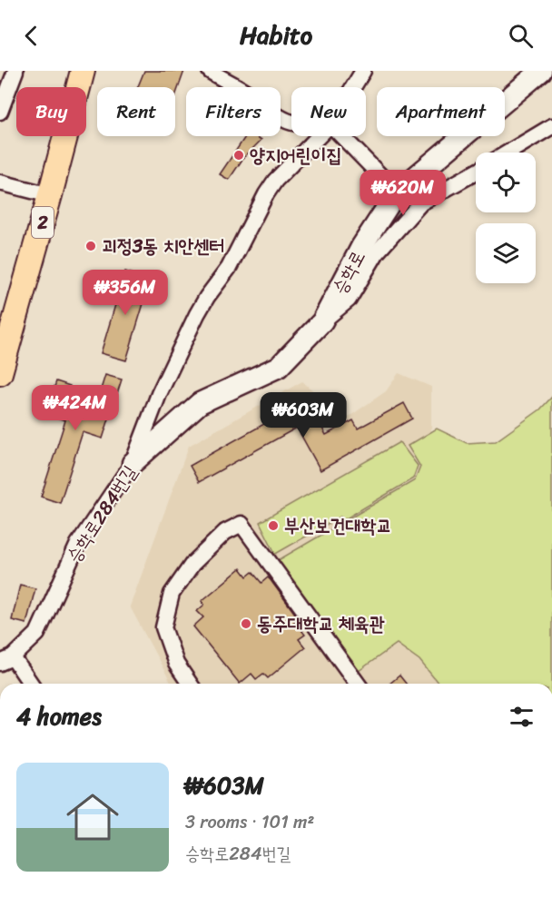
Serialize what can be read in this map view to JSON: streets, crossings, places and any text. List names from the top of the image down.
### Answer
{
  "streets": {
    "main road": ["2"],
    "street": ["승학로", "승학로284번길"]
  },
  "crossings": [
    ["승학로", "승학로284번길"]
  ],
  "places": [
    "양지어린이집",
    "괴정3동 치안센터",
    "부산보건대학교",
    "동주대학교 체육관"
  ],
  "page": {
    "header": "Habito",
    "chip": [
      "Buy",
      "Rent",
      "Filters",
      "New",
      "Apartment"
    ],
    "price": [
      "₩620M",
      "₩356M",
      "₩424M",
      "₩603M"
    ],
    "heading": "4 homes",
    "list": [
      {
        "name": "₩603M",
        "note": "3 rooms · 101 m² · 승학로284번길"
      }
    ]
  }
}
